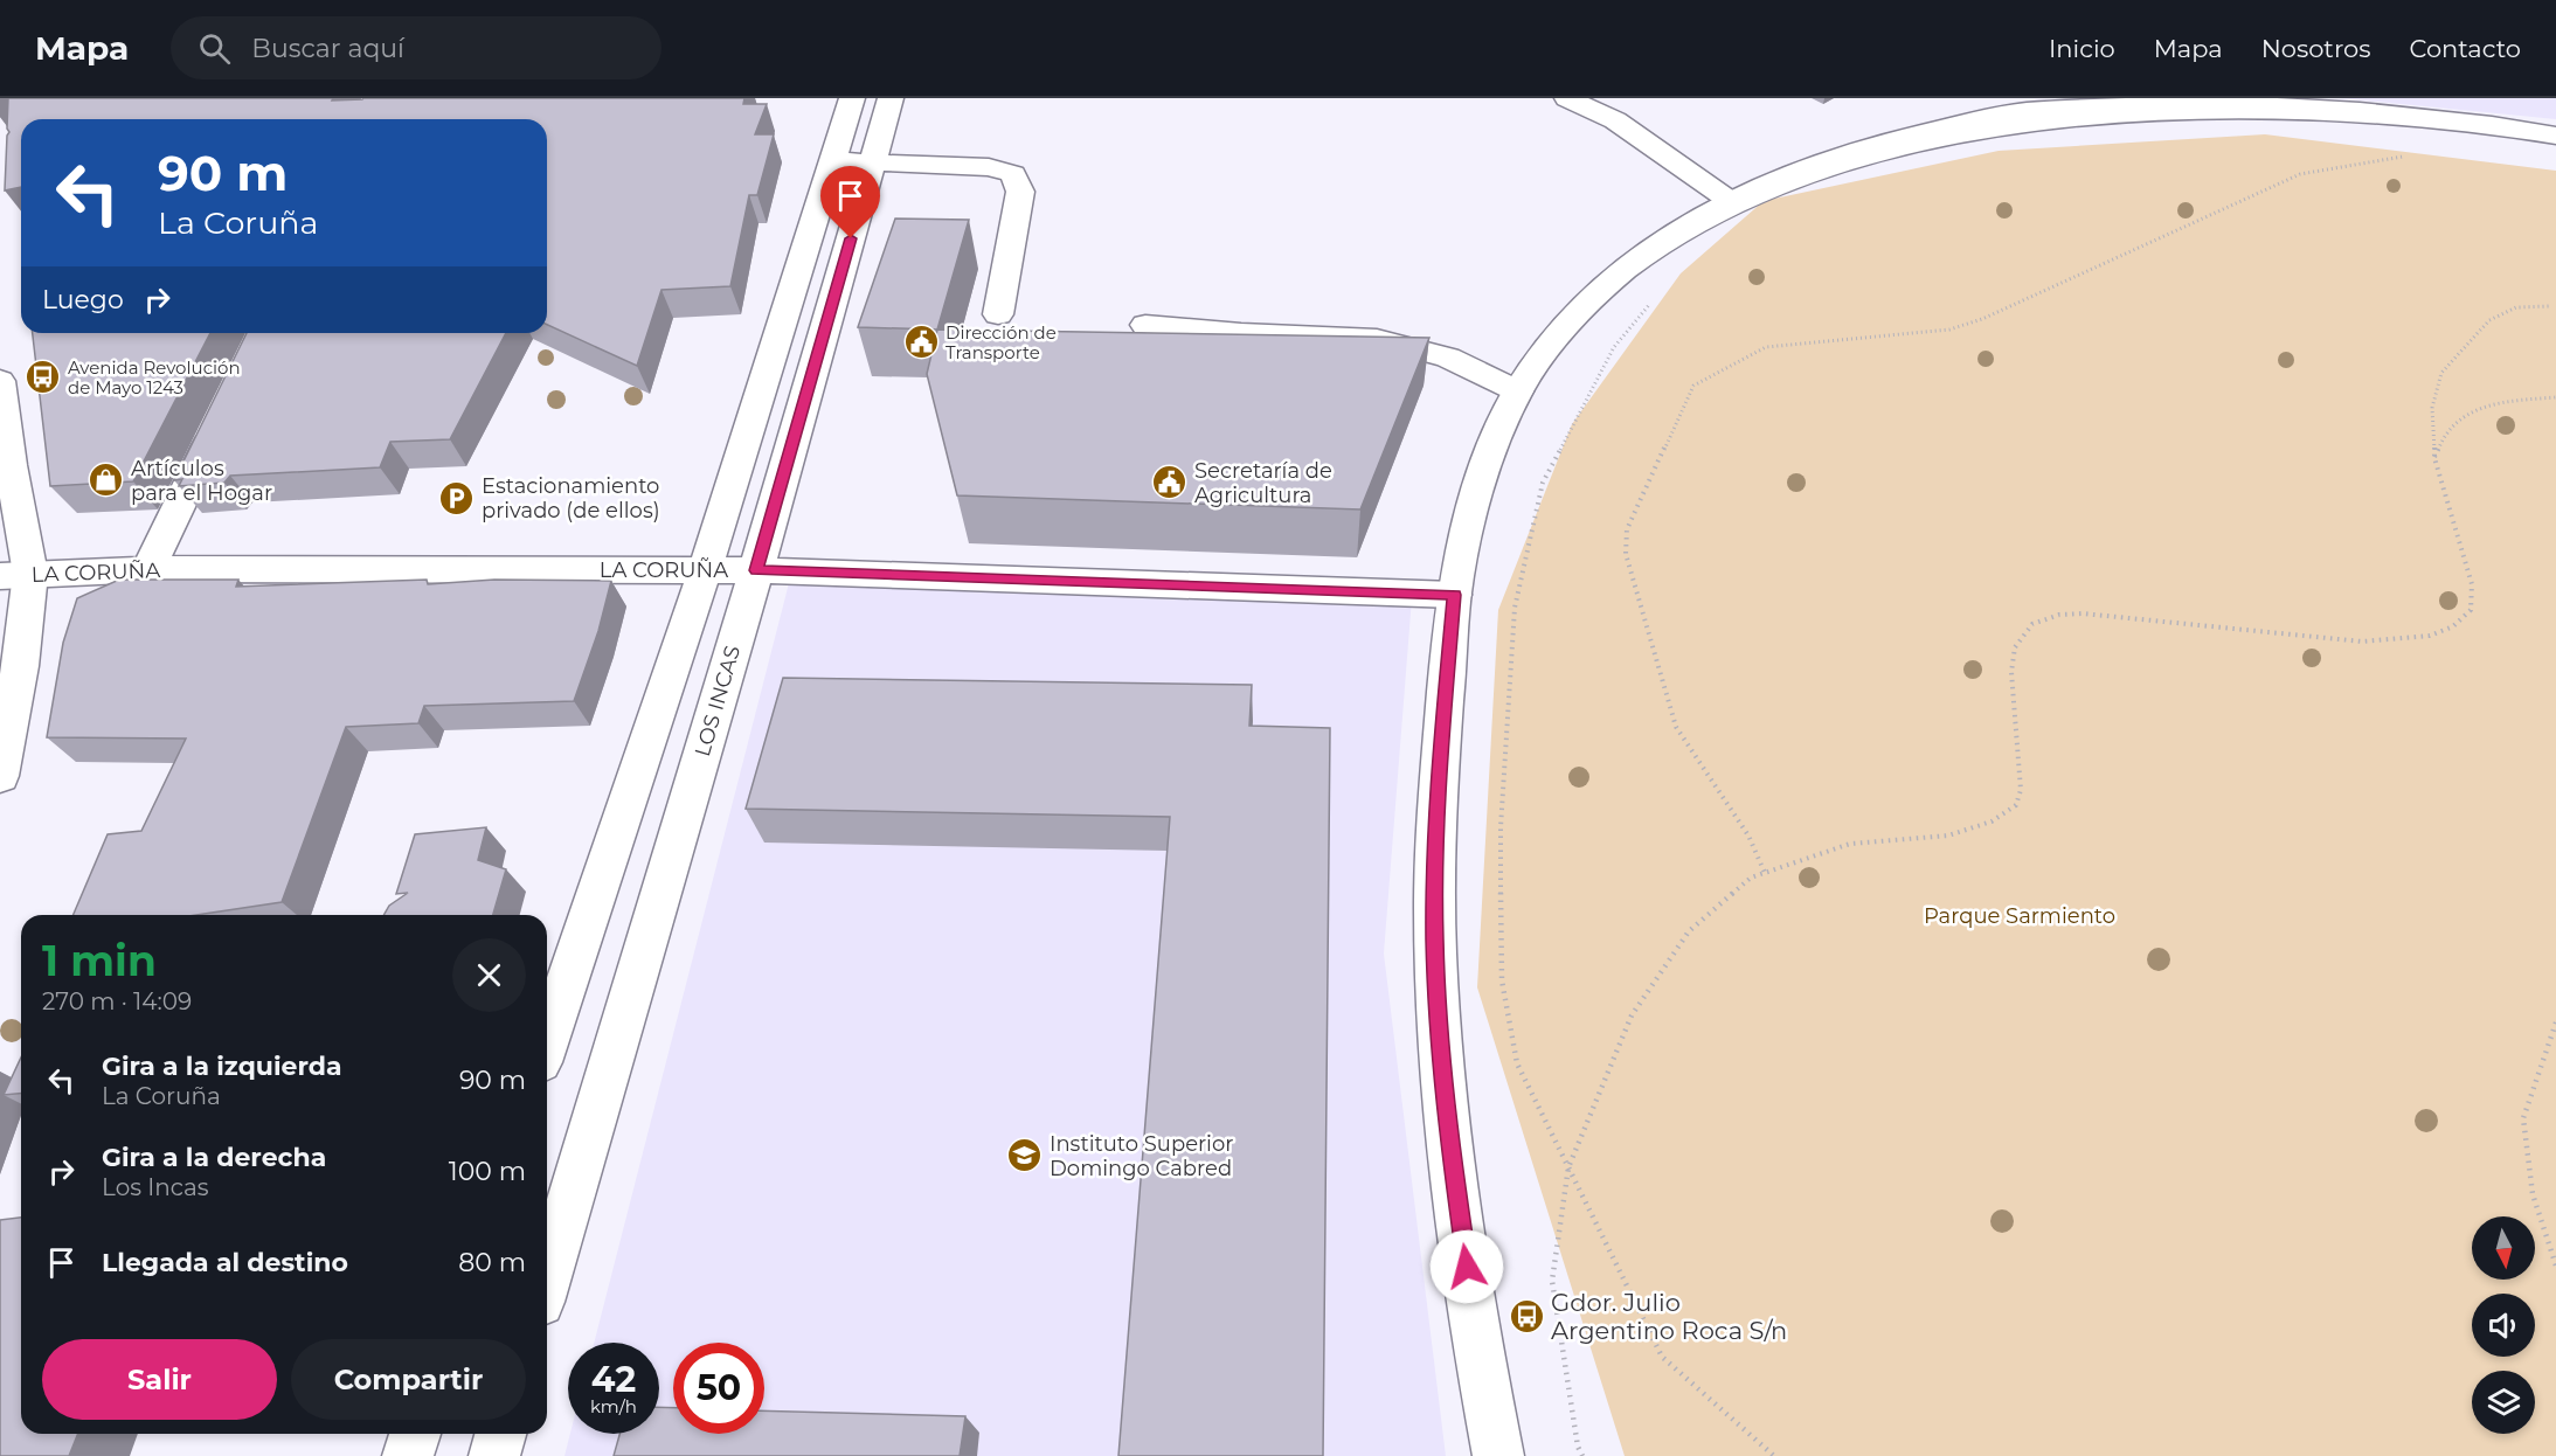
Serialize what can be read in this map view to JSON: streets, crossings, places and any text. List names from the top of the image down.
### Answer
{
  "streets": {
    "street": ["LA CORUÑA", "LOS INCAS"]
  },
  "crossings": [
    ["LA CORUÑA", "LOS INCAS"]
  ],
  "parks": ["Parque Sarmiento"],
  "places": {
    "public building": ["Dirección de Transporte", "Secretaría de Agricultura"],
    "bus stop": ["Avenida Revolución de Mayo 1243", "Gdor. Julio Argentino Roca S/n"],
    "shop": ["Artículos para el Hogar"],
    "parking": ["Estacionamiento privado (de ellos)"],
    "school or university": ["Instituto Superior Domingo Cabred"]
  },
  "north": "bottom",
  "page": {
    "header": "Mapa",
    "search": "Buscar aquí",
    "nav": [
      "Inicio",
      "Mapa",
      "Nosotros",
      "Contacto"
    ],
    "turn": ["90 m", "La Coruña"],
    "then": "Luego",
    "heading": ["1 min", "270 m · 14:09"],
    "list": [
      {
        "name": "Gira a la izquierda",
        "note": "La Coruña",
        "value": "90 m"
      },
      {
        "name": "Gira a la derecha",
        "note": "Los Incas",
        "value": "100 m"
      },
      {
        "name": "Llegada al destino",
        "value": "80 m"
      }
    ],
    "buttons": ["Salir", "Compartir"],
    "speed": "42 km/h",
    "limit": "50"
  }
}
